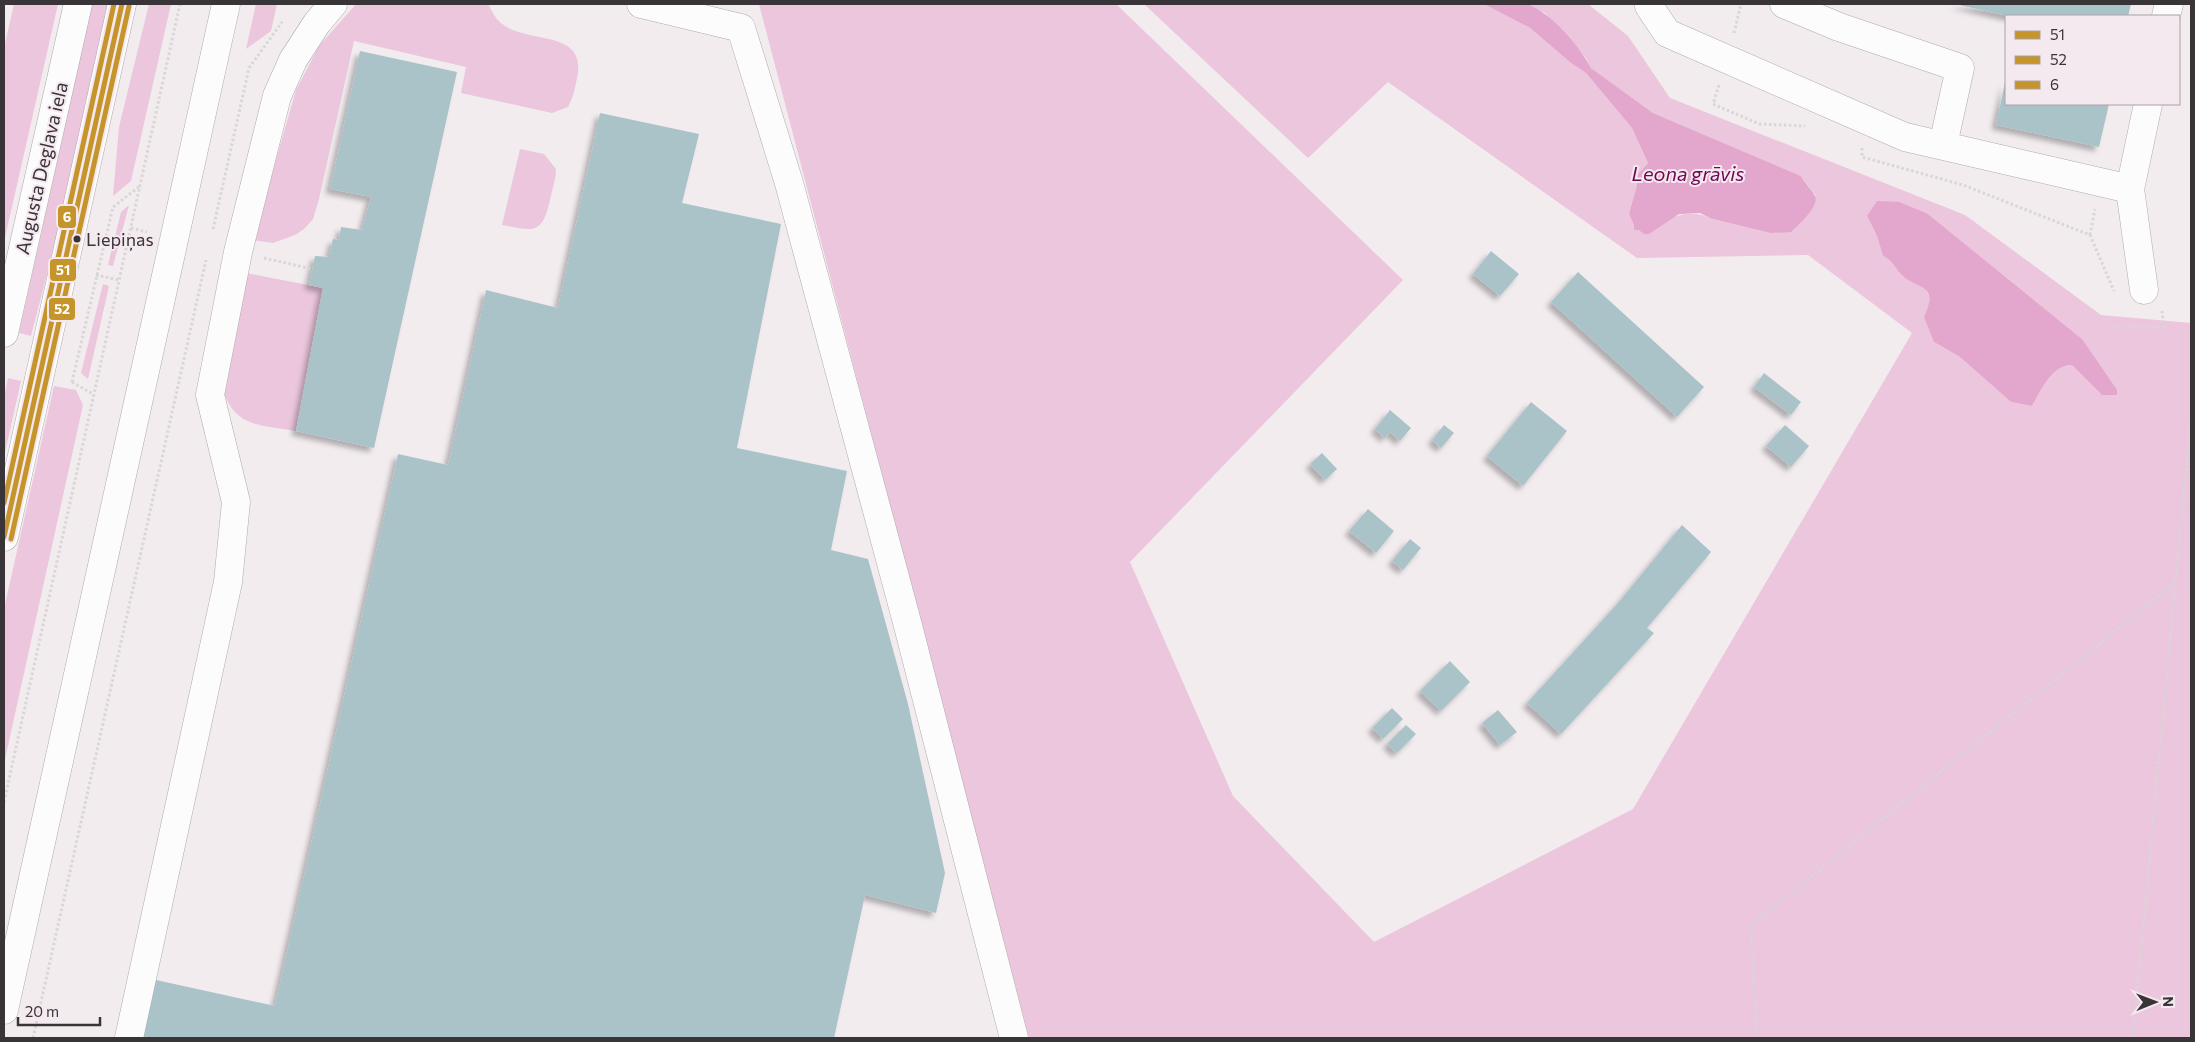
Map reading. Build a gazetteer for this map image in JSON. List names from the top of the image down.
{
  "streets": {
    "main road": ["Augusta Deglava iela"]
  },
  "water": ["Leona grāvis"],
  "places": ["Liepiņas"],
  "lines": ["transit line 51", "transit line 6", "transit line 52"],
  "legend": ["51", "52", "6"],
  "scale_bar": "20 m",
  "north": "right"
}
